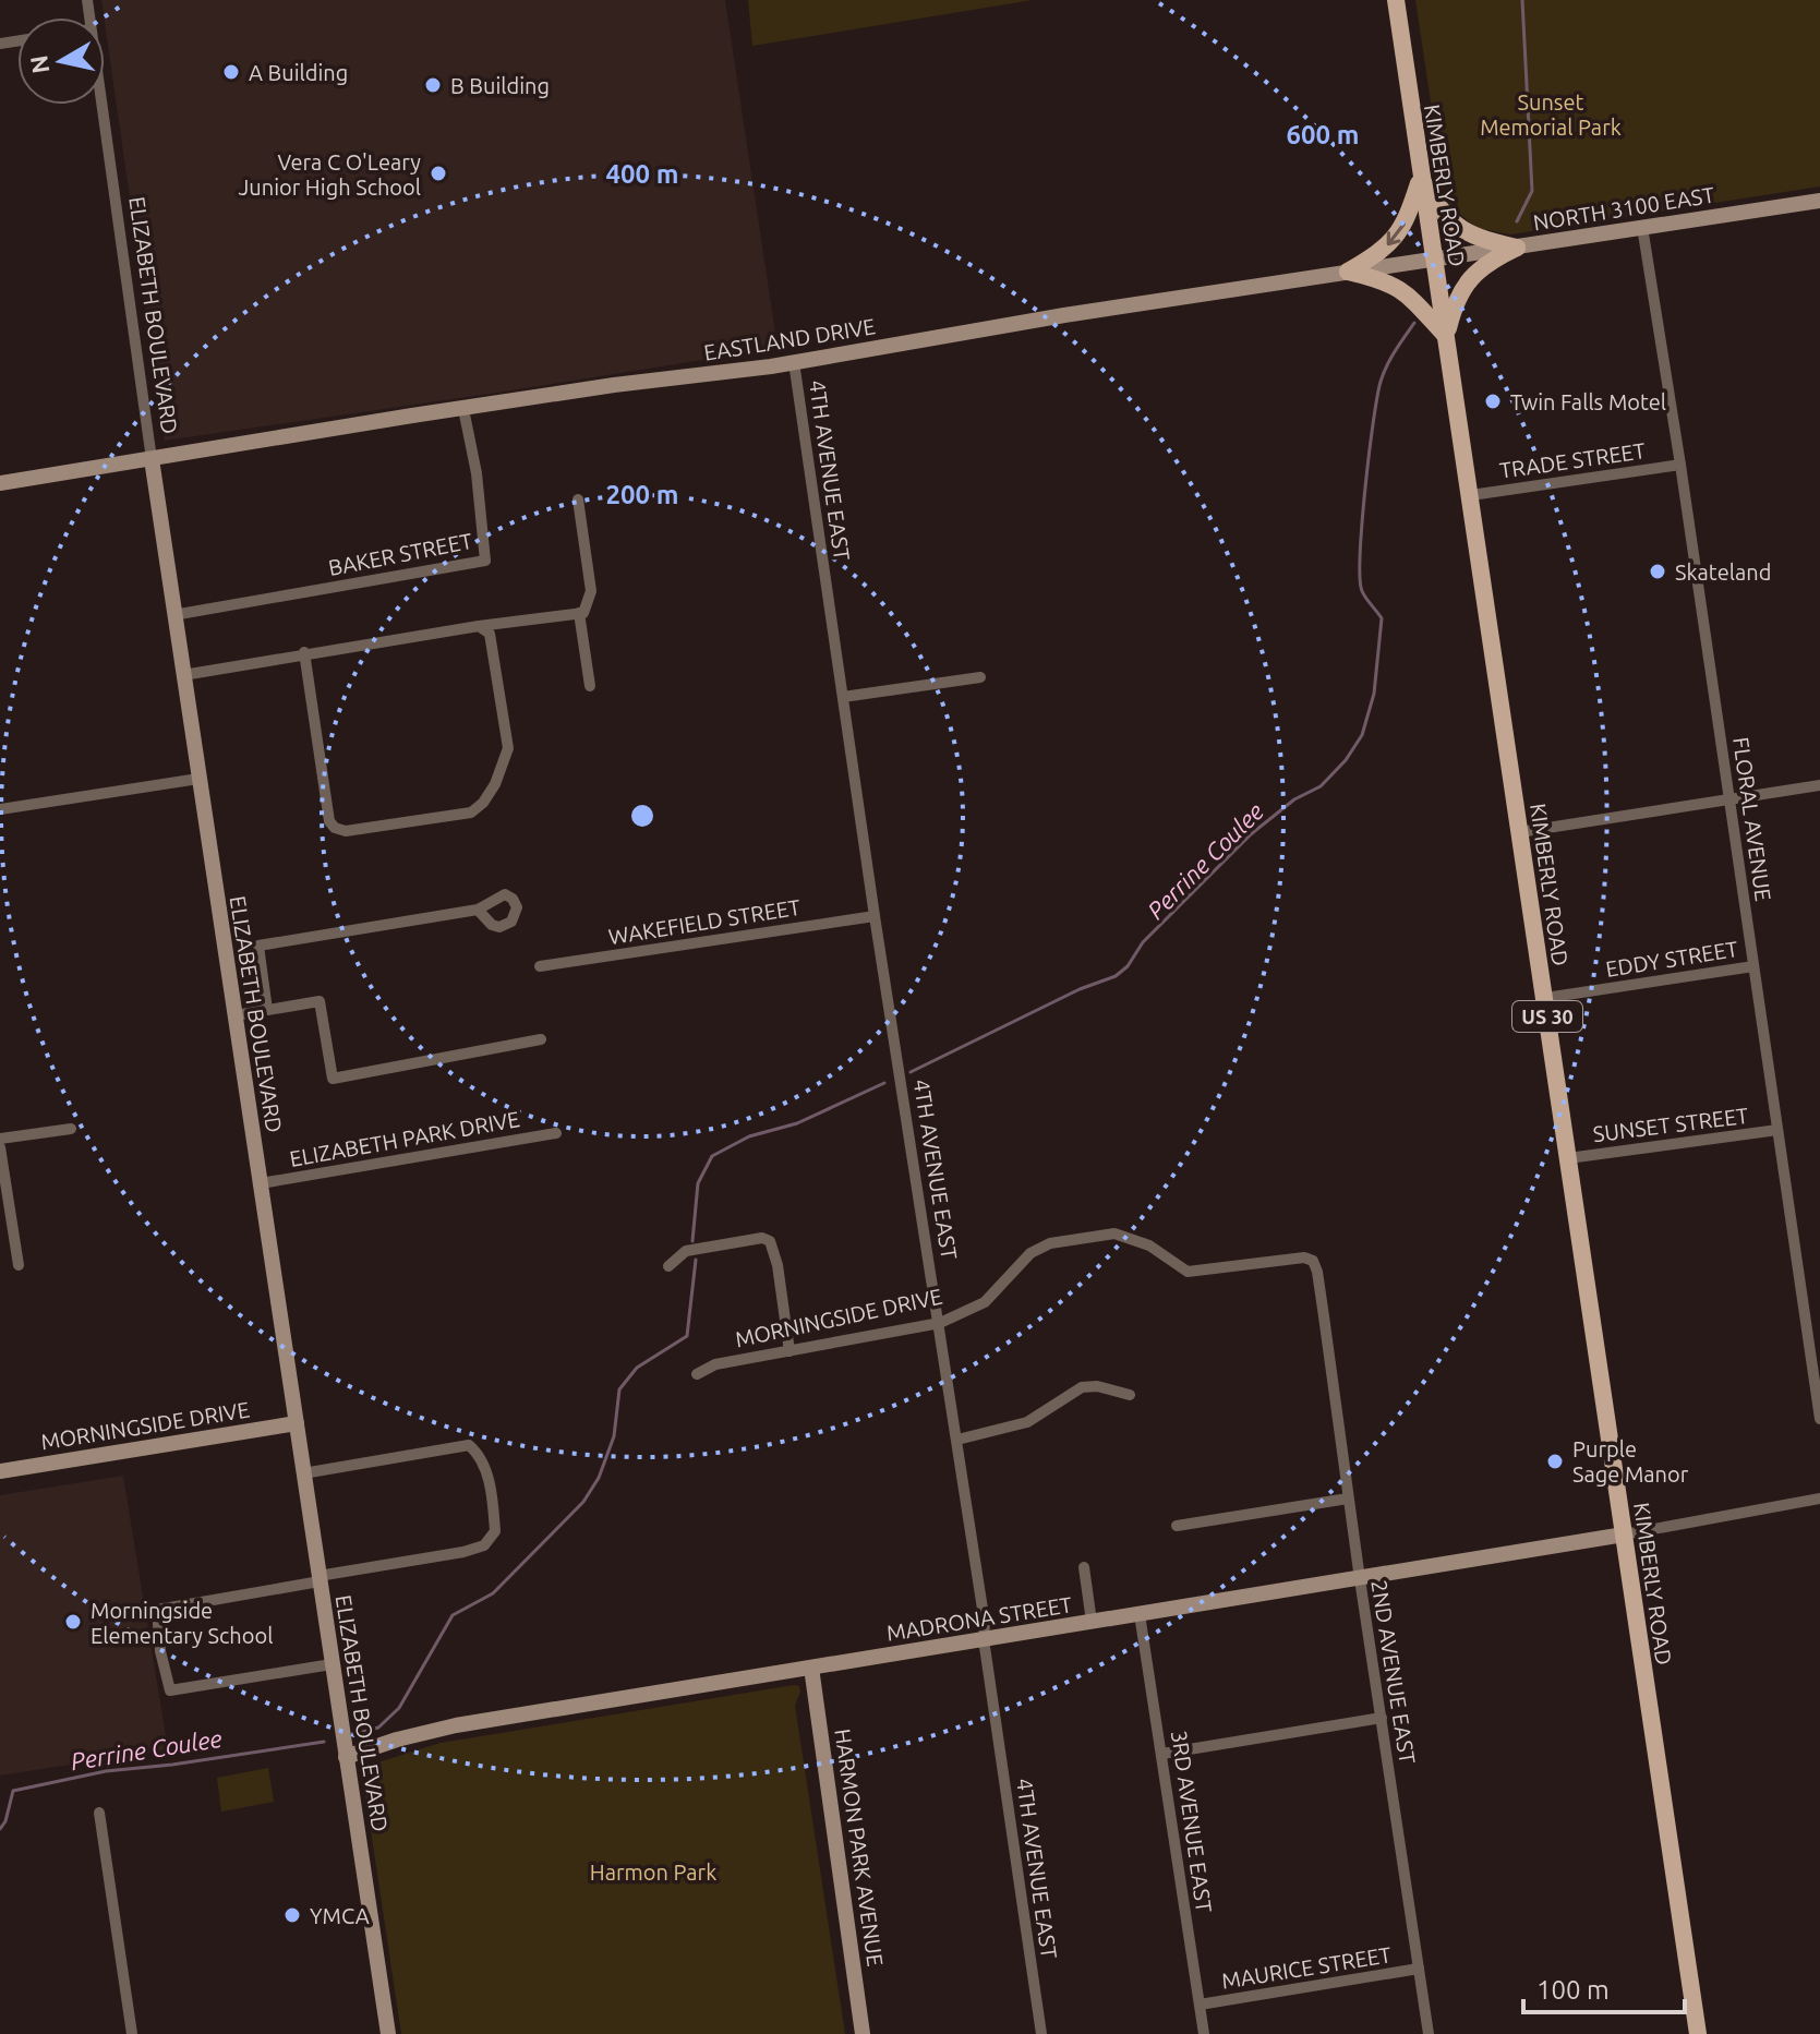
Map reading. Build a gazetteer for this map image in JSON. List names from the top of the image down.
{
  "streets": {
    "main road": ["KIMBERLY ROAD", "US 30"],
    "street": [
      "NORTH 3100 EAST",
      "ELIZABETH BOULEVARD",
      "EASTLAND DRIVE",
      "TRADE STREET",
      "4TH AVENUE EAST",
      "BAKER STREET",
      "FLORAL AVENUE",
      "WAKEFIELD STREET",
      "EDDY STREET",
      "SUNSET STREET",
      "ELIZABETH PARK DRIVE",
      "MORNINGSIDE DRIVE",
      "MADRONA STREET",
      "2ND AVENUE EAST",
      "3RD AVENUE EAST",
      "HARMON PARK AVENUE",
      "MAURICE STREET"
    ]
  },
  "crossings": [
    ["KIMBERLY ROAD", "NORTH 3100 EAST"],
    ["KIMBERLY ROAD", "EASTLAND DRIVE"],
    ["KIMBERLY ROAD", "TRADE STREET"],
    ["KIMBERLY ROAD", "EDDY STREET"],
    ["KIMBERLY ROAD", "SUNSET STREET"],
    ["KIMBERLY ROAD", "MADRONA STREET"],
    ["NORTH 3100 EAST", "EASTLAND DRIVE"],
    ["NORTH 3100 EAST", "FLORAL AVENUE"],
    ["ELIZABETH BOULEVARD", "EASTLAND DRIVE"],
    ["ELIZABETH BOULEVARD", "BAKER STREET"],
    ["ELIZABETH BOULEVARD", "ELIZABETH PARK DRIVE"],
    ["ELIZABETH BOULEVARD", "MORNINGSIDE DRIVE"],
    ["ELIZABETH BOULEVARD", "MADRONA STREET"],
    ["EASTLAND DRIVE", "4TH AVENUE EAST"],
    ["EASTLAND DRIVE", "BAKER STREET"],
    ["TRADE STREET", "FLORAL AVENUE"],
    ["4TH AVENUE EAST", "WAKEFIELD STREET"],
    ["4TH AVENUE EAST", "MORNINGSIDE DRIVE"],
    ["4TH AVENUE EAST", "MADRONA STREET"],
    ["FLORAL AVENUE", "EDDY STREET"],
    ["FLORAL AVENUE", "SUNSET STREET"],
    ["MORNINGSIDE DRIVE", "2ND AVENUE EAST"],
    ["MADRONA STREET", "2ND AVENUE EAST"],
    ["MADRONA STREET", "3RD AVENUE EAST"],
    ["MADRONA STREET", "HARMON PARK AVENUE"],
    ["2ND AVENUE EAST", "MAURICE STREET"],
    ["3RD AVENUE EAST", "MAURICE STREET"]
  ],
  "water": ["Perrine Coulee"],
  "parks": ["Sunset Memorial Park", "Harmon Park"],
  "places": [
    "A Building",
    "B Building",
    "Vera C O'Leary Junior High School",
    "Twin Falls Motel",
    "Skateland",
    "Purple Sage Manor",
    "Morningside Elementary School",
    "YMCA"
  ],
  "scale_bar": "100 m",
  "north": "left",
  "rings": ["600 m", "400 m", "200 m"]
}
